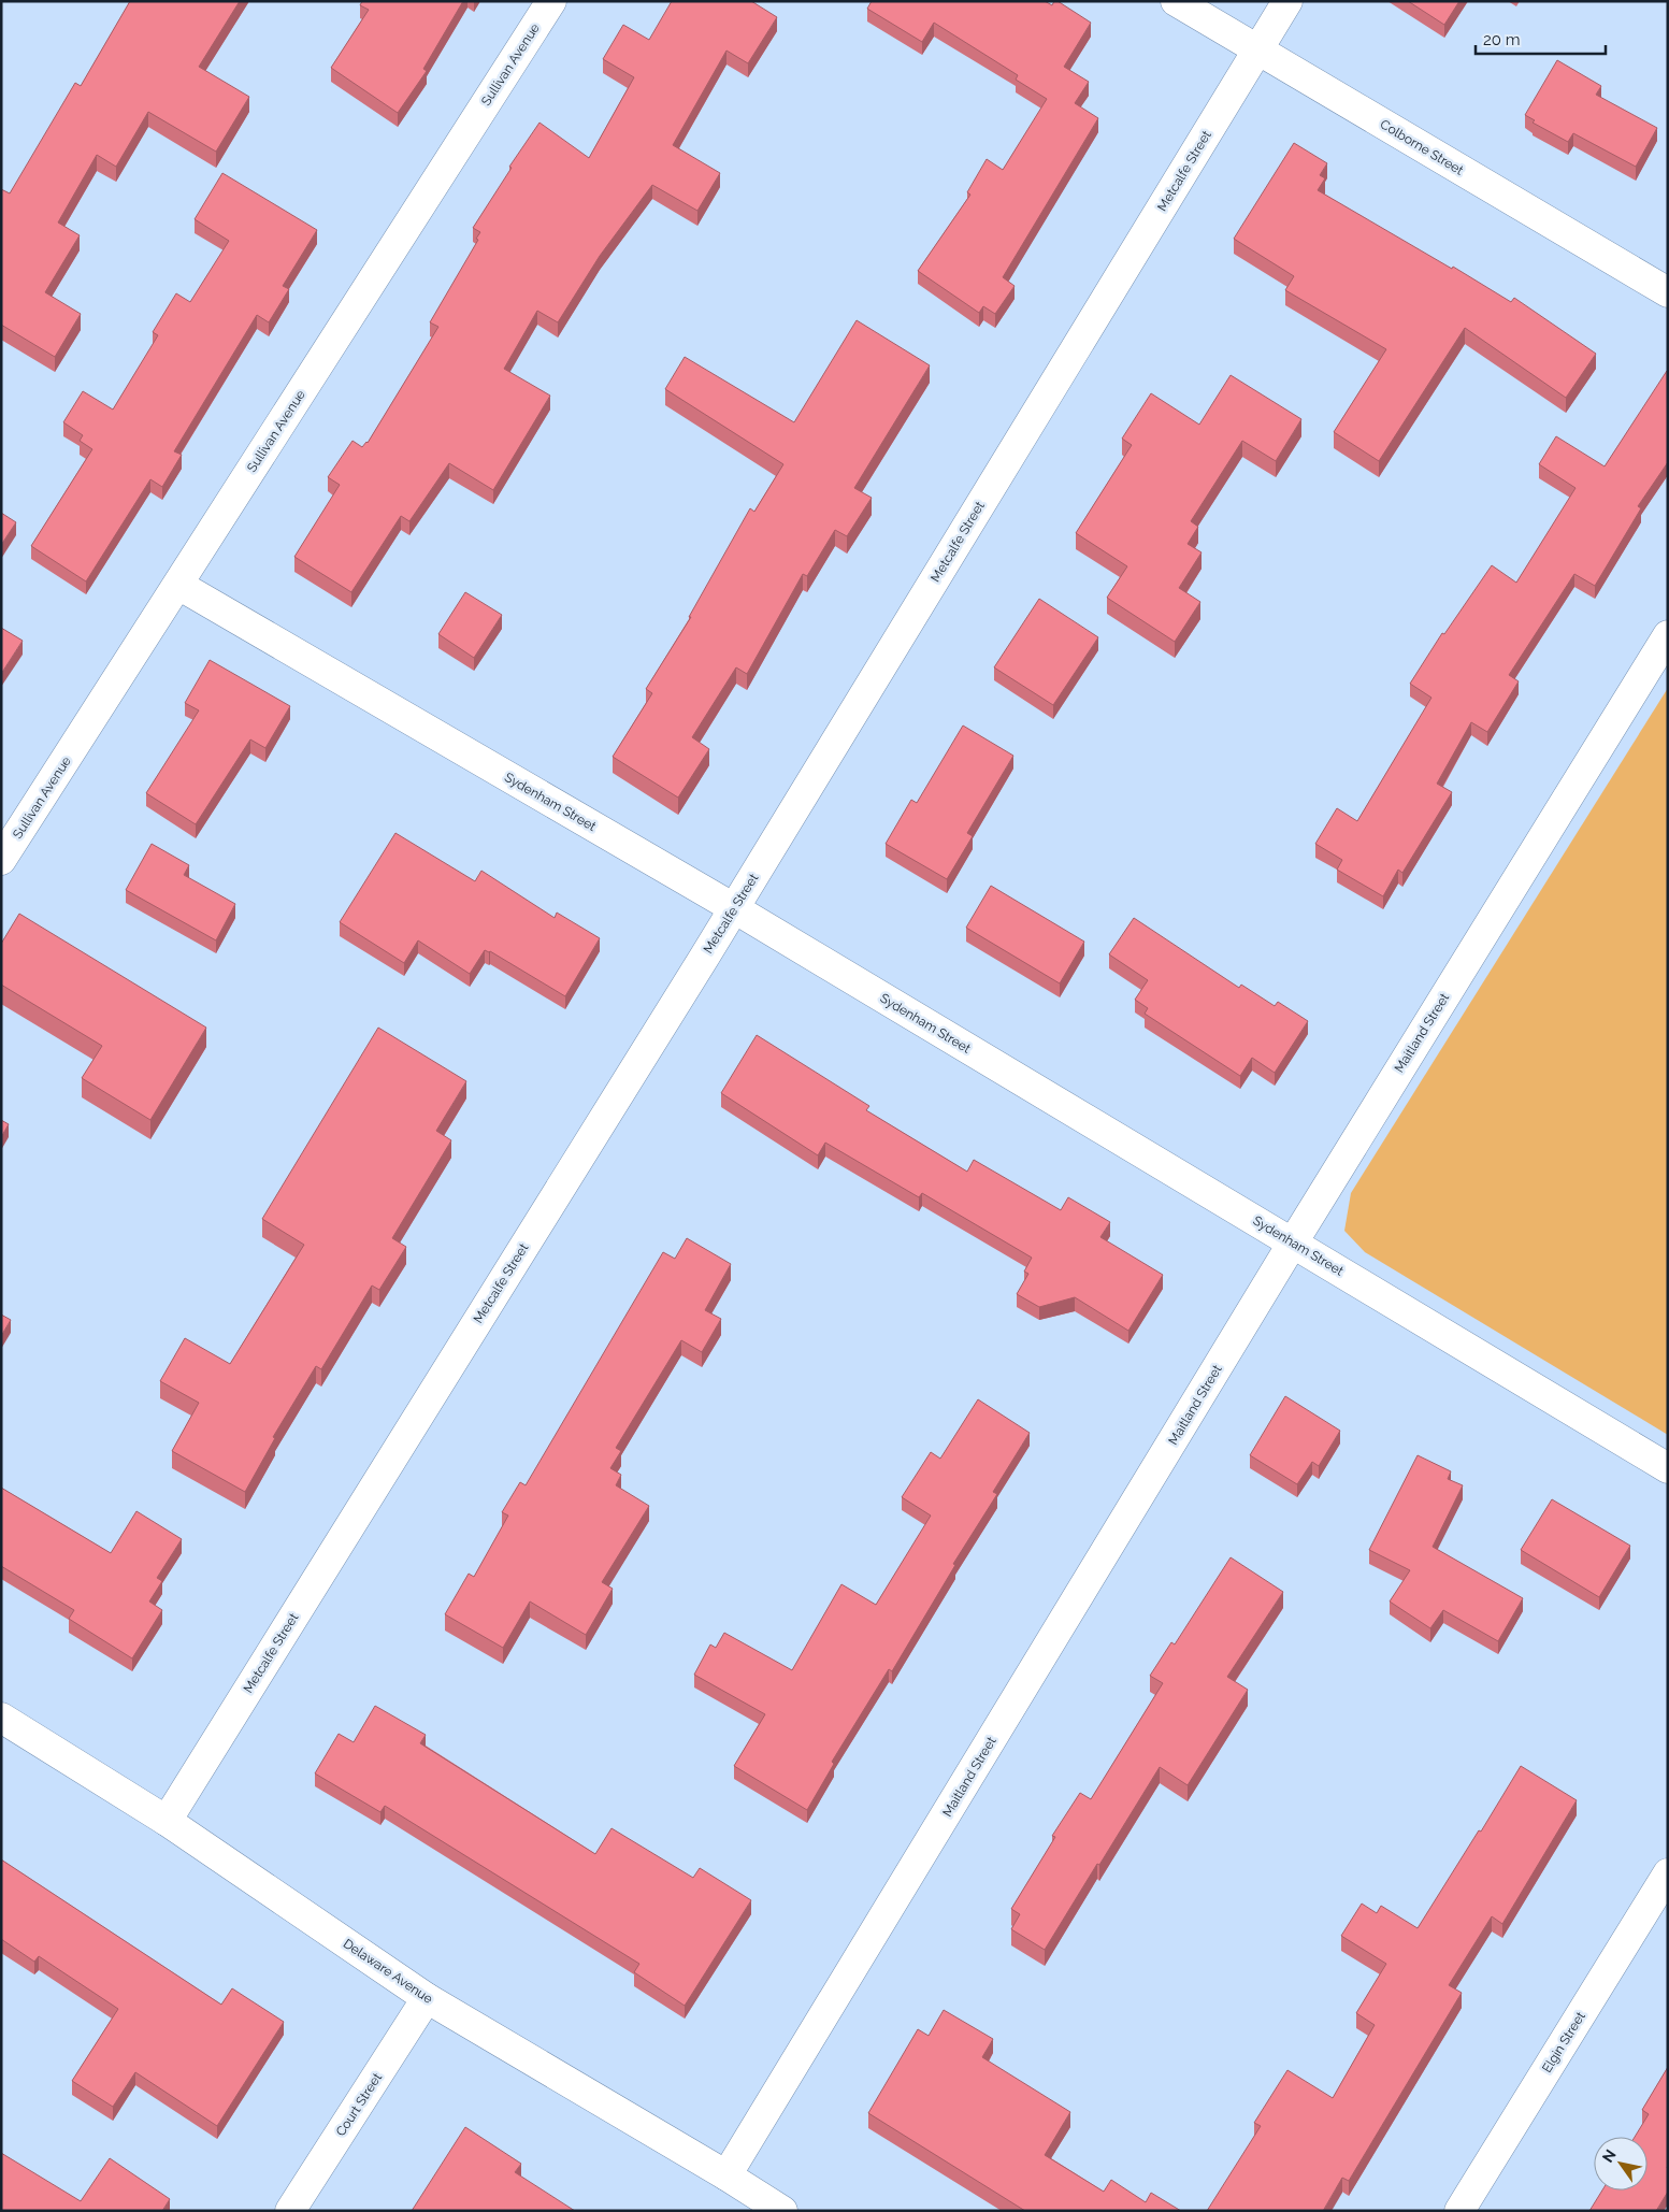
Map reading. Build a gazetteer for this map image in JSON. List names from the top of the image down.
{
  "streets": {
    "street": [
      "Sullivan Avenue",
      "Colborne Street",
      "Metcalfe Street",
      "Sydenham Street",
      "Maitland Street",
      "Delaware Avenue",
      "Elgin Street",
      "Court Street"
    ]
  },
  "crossings": [
    ["Sullivan Avenue", "Sydenham Street"],
    ["Colborne Street", "Metcalfe Street"],
    ["Metcalfe Street", "Sydenham Street"],
    ["Metcalfe Street", "Delaware Avenue"],
    ["Sydenham Street", "Maitland Street"],
    ["Maitland Street", "Delaware Avenue"],
    ["Delaware Avenue", "Court Street"]
  ],
  "scale_bar": "20 m",
  "north": "top left"
}
